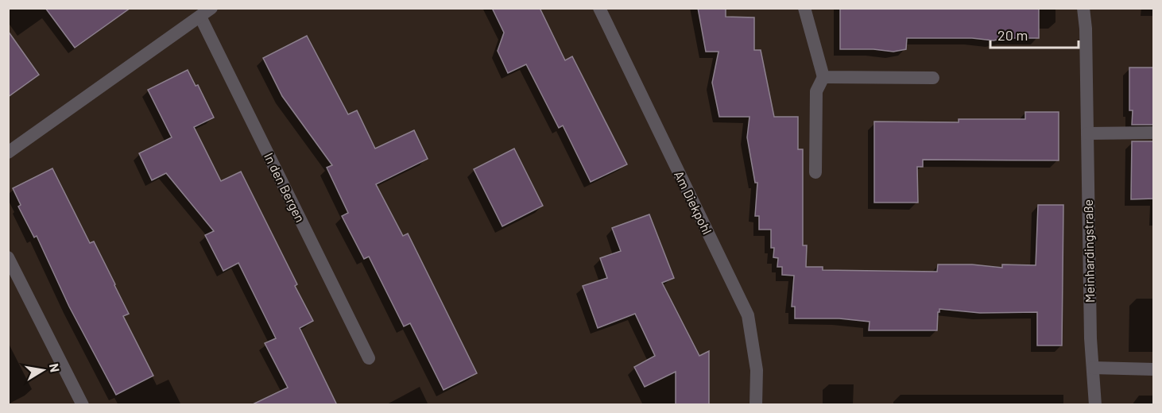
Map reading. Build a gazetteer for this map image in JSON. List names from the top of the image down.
{
  "streets": {
    "street": ["In den Bergen", "Am Diekpohl", "Meinhardingstraße"]
  },
  "scale_bar": "20 m",
  "north": "right"
}
